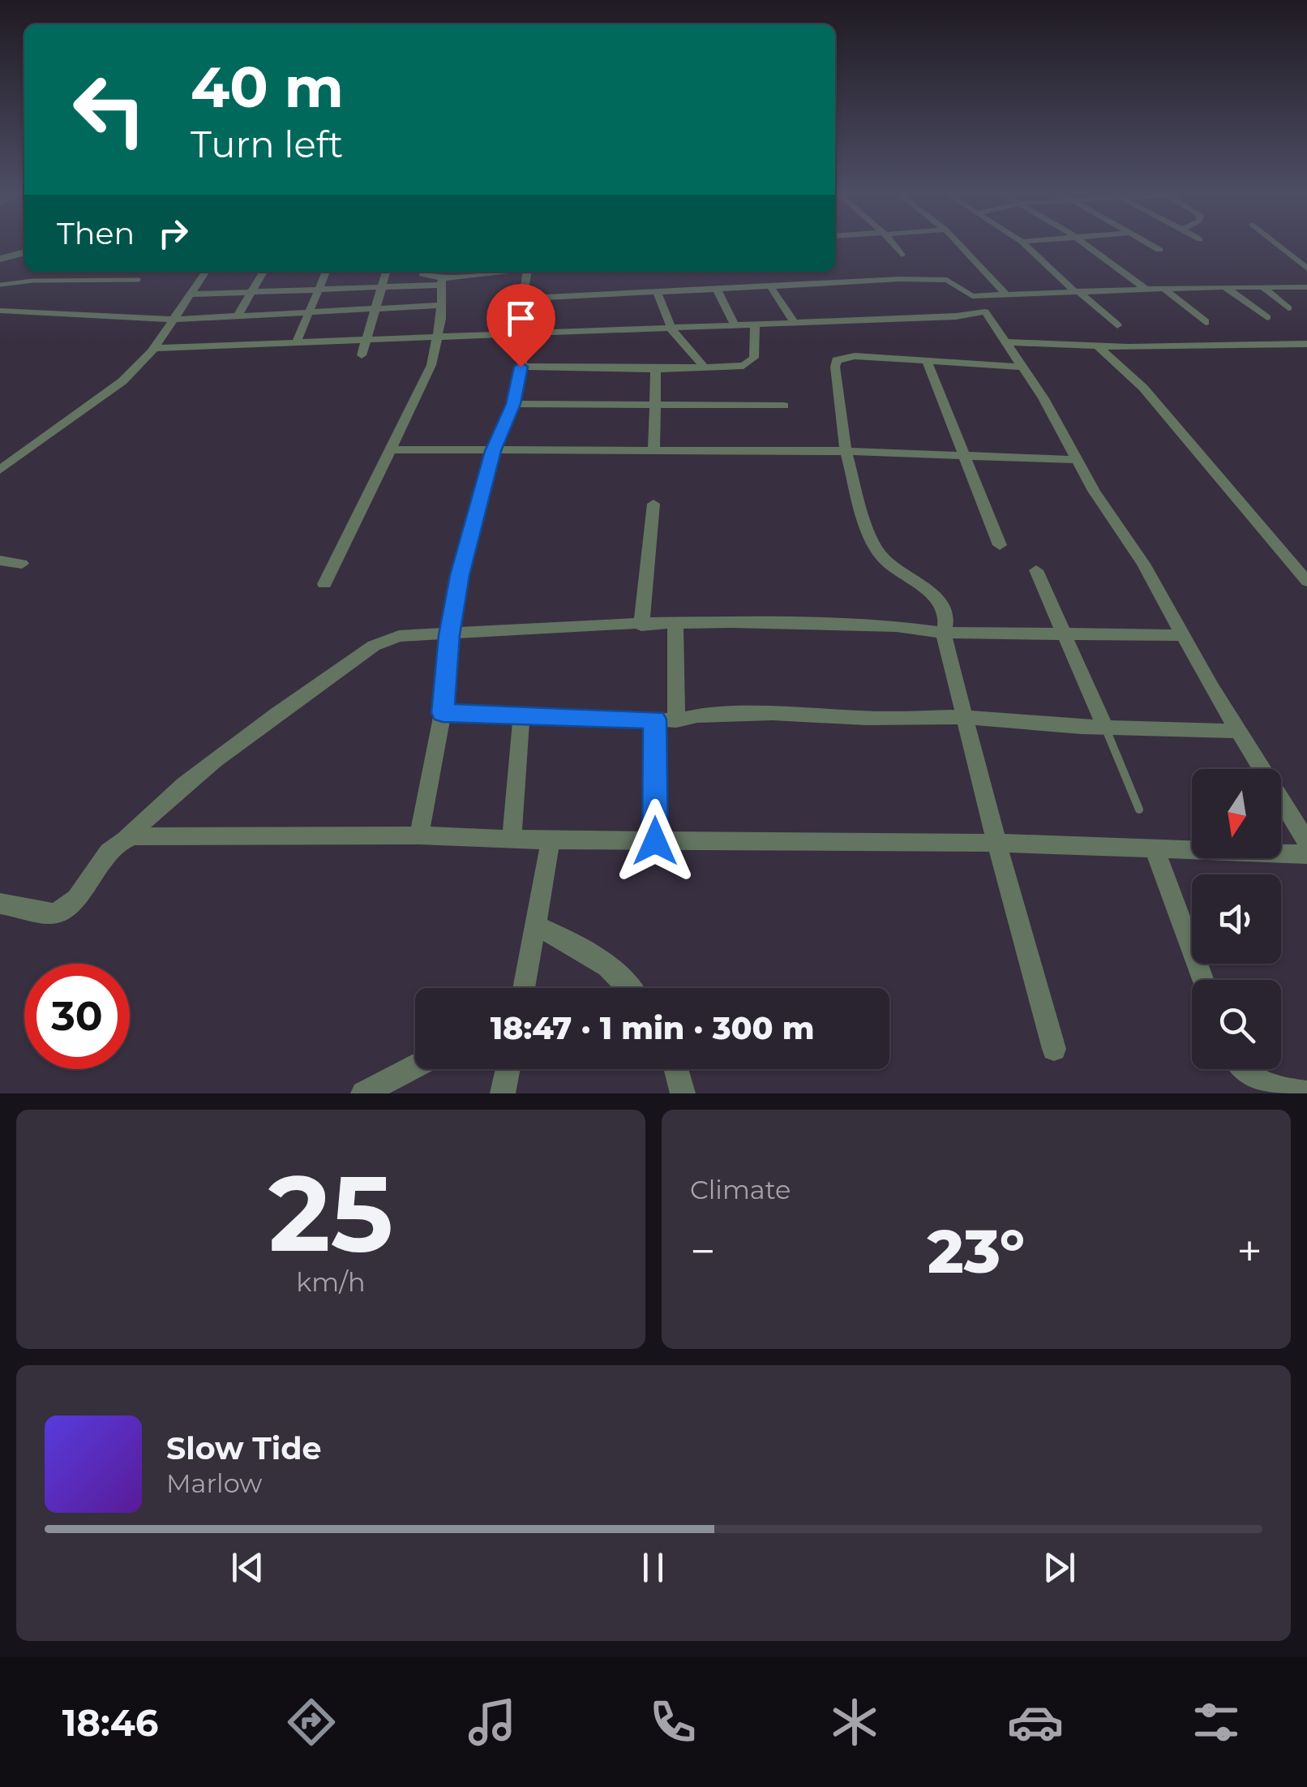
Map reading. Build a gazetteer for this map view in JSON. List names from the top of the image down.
{
  "north": "bottom",
  "page": {
    "turn": ["40 m", "Turn left"],
    "then": "Then",
    "limit": "30",
    "trip": "18:47 · 1 min · 300 m",
    "tile": [
      ["25", "km/h"],
      "Climate"
    ],
    "heat": ["−", "23°", "+"],
    "song": ["Slow Tide", "Marlow"],
    "tabs": "18:46"
  }
}
